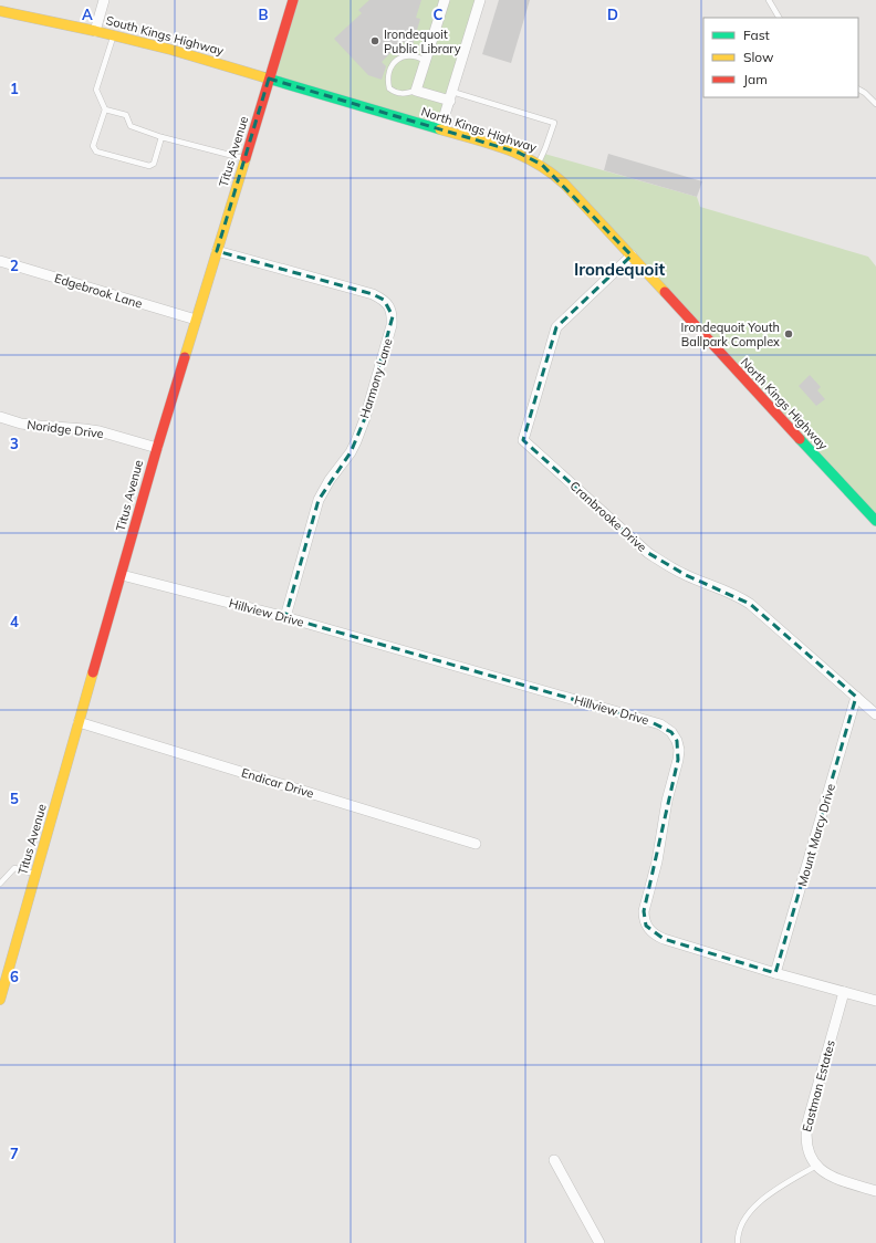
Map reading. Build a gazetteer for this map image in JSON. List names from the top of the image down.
{
  "streets": {
    "main road": ["South Kings Highway", "North Kings Highway", "Titus Avenue"],
    "street": [
      "Edgebrook Lane",
      "Harmony Lane",
      "Noridge Drive",
      "Cranbrooke Drive",
      "Hillview Drive",
      "Endicar Drive",
      "Mount Marcy Drive",
      "Eastman Estates"
    ]
  },
  "crossings": [
    ["South Kings Highway", "North Kings Highway"],
    ["South Kings Highway", "Titus Avenue"],
    ["North Kings Highway", "Titus Avenue"],
    ["North Kings Highway", "Cranbrooke Drive"],
    ["Titus Avenue", "Edgebrook Lane"],
    ["Titus Avenue", "Harmony Lane"],
    ["Titus Avenue", "Noridge Drive"],
    ["Titus Avenue", "Hillview Drive"],
    ["Titus Avenue", "Endicar Drive"],
    ["Harmony Lane", "Hillview Drive"],
    ["Cranbrooke Drive", "Mount Marcy Drive"],
    ["Hillview Drive", "Mount Marcy Drive"],
    ["Hillview Drive", "Eastman Estates"]
  ],
  "districts": ["Irondequoit"],
  "places": ["Irondequoit Public Library", "Irondequoit Youth Ballpark Complex"],
  "legend": ["Fast", "Slow", "Jam"],
  "grid": {
    "columns": [
      "A",
      "B",
      "C",
      "D"
    ],
    "rows": [
      "1",
      "2",
      "3",
      "4",
      "5",
      "6",
      "7"
    ]
  }
}
